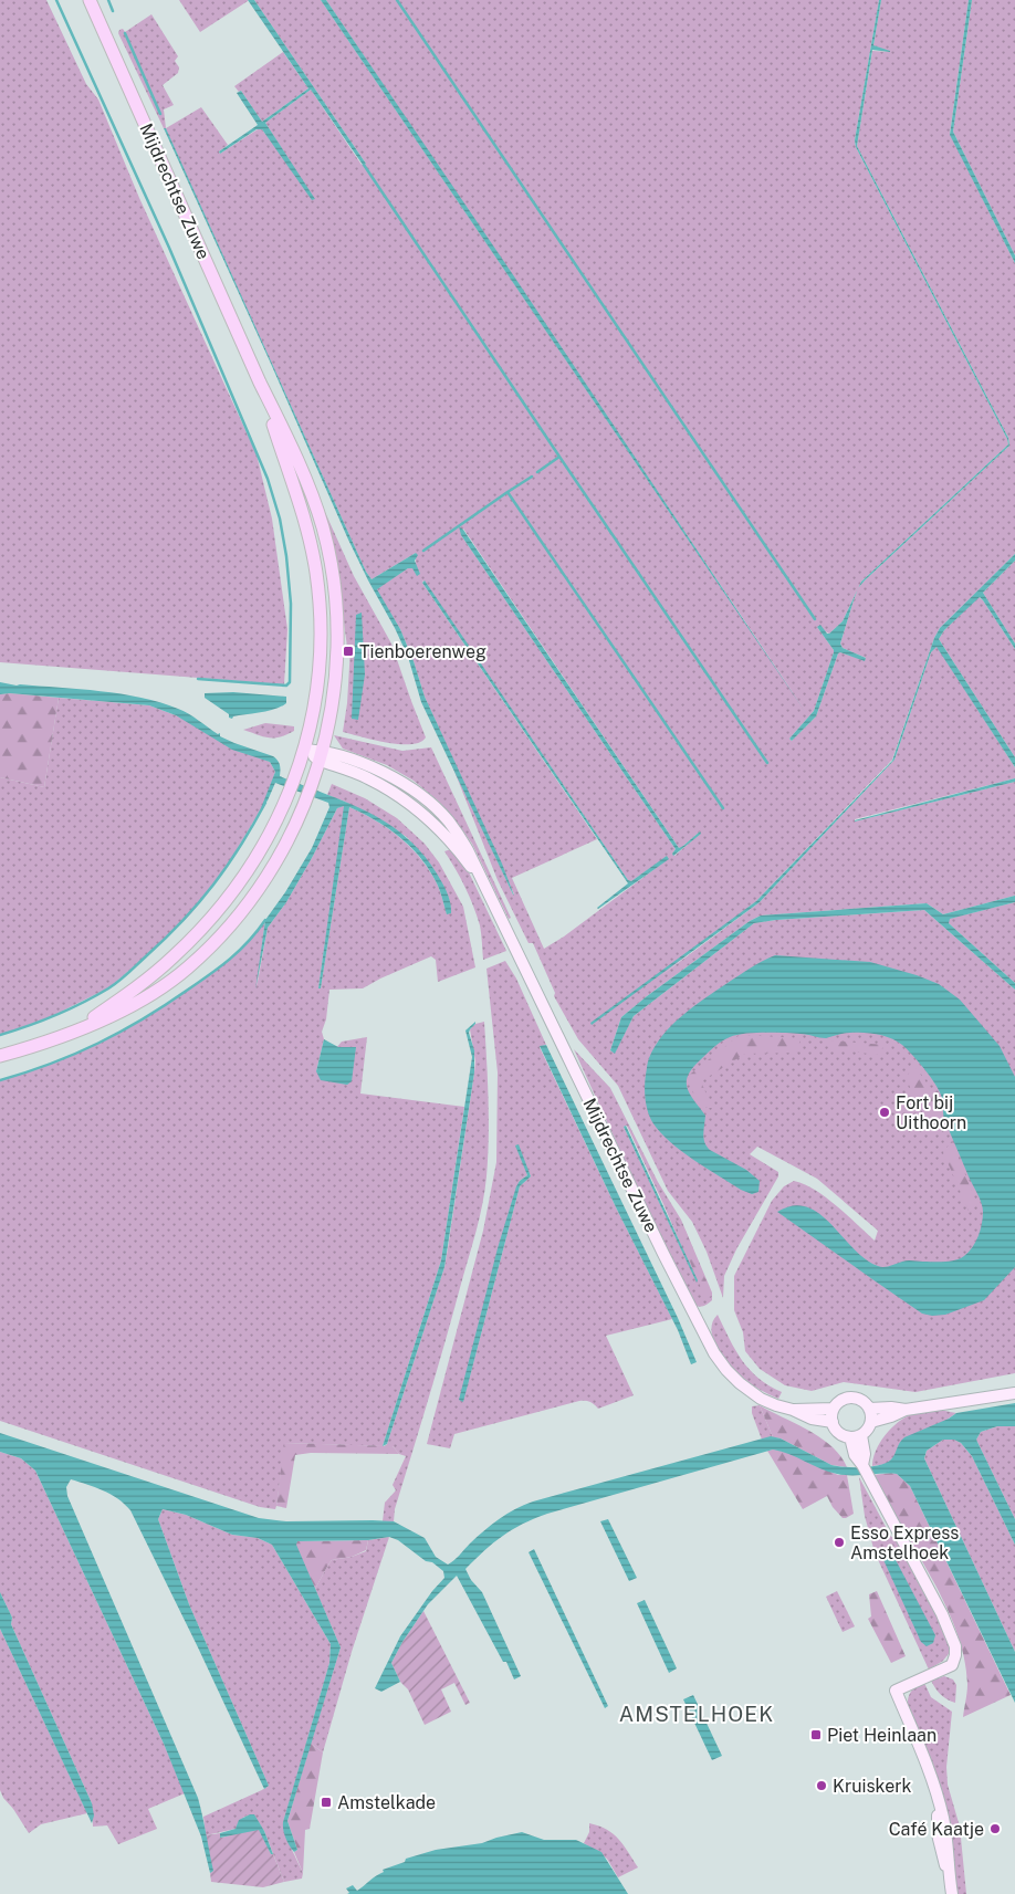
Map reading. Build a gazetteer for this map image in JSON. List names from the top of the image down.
{
  "streets": {
    "main road": ["Mijdrechtse Zuwe"]
  },
  "districts": ["AMSTELHOEK"],
  "places": {
    "transit": ["Tienboerenweg", "Piet Heinlaan", "Amstelkade"],
    "other": [
      "Fort bij Uithoorn",
      "Esso Express Amstelhoek",
      "Kruiskerk",
      "Café Kaatje"
    ]
  }
}
